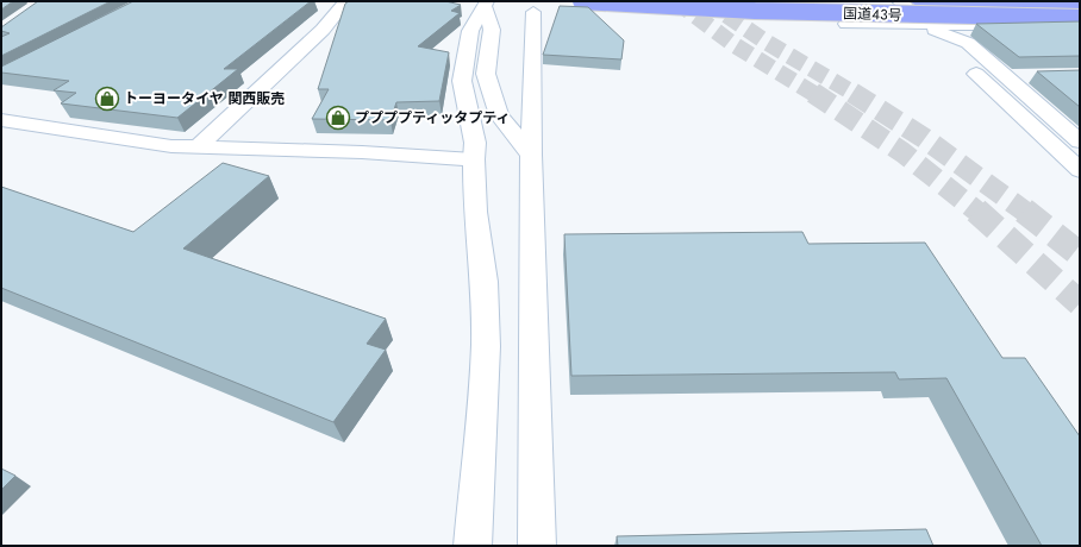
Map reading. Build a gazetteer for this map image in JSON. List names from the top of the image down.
{
  "streets": {
    "highway": ["国道43号"]
  },
  "places": {
    "shop": ["トーヨータイヤ 関西販売", "ププププティッタプティ"]
  }
}
